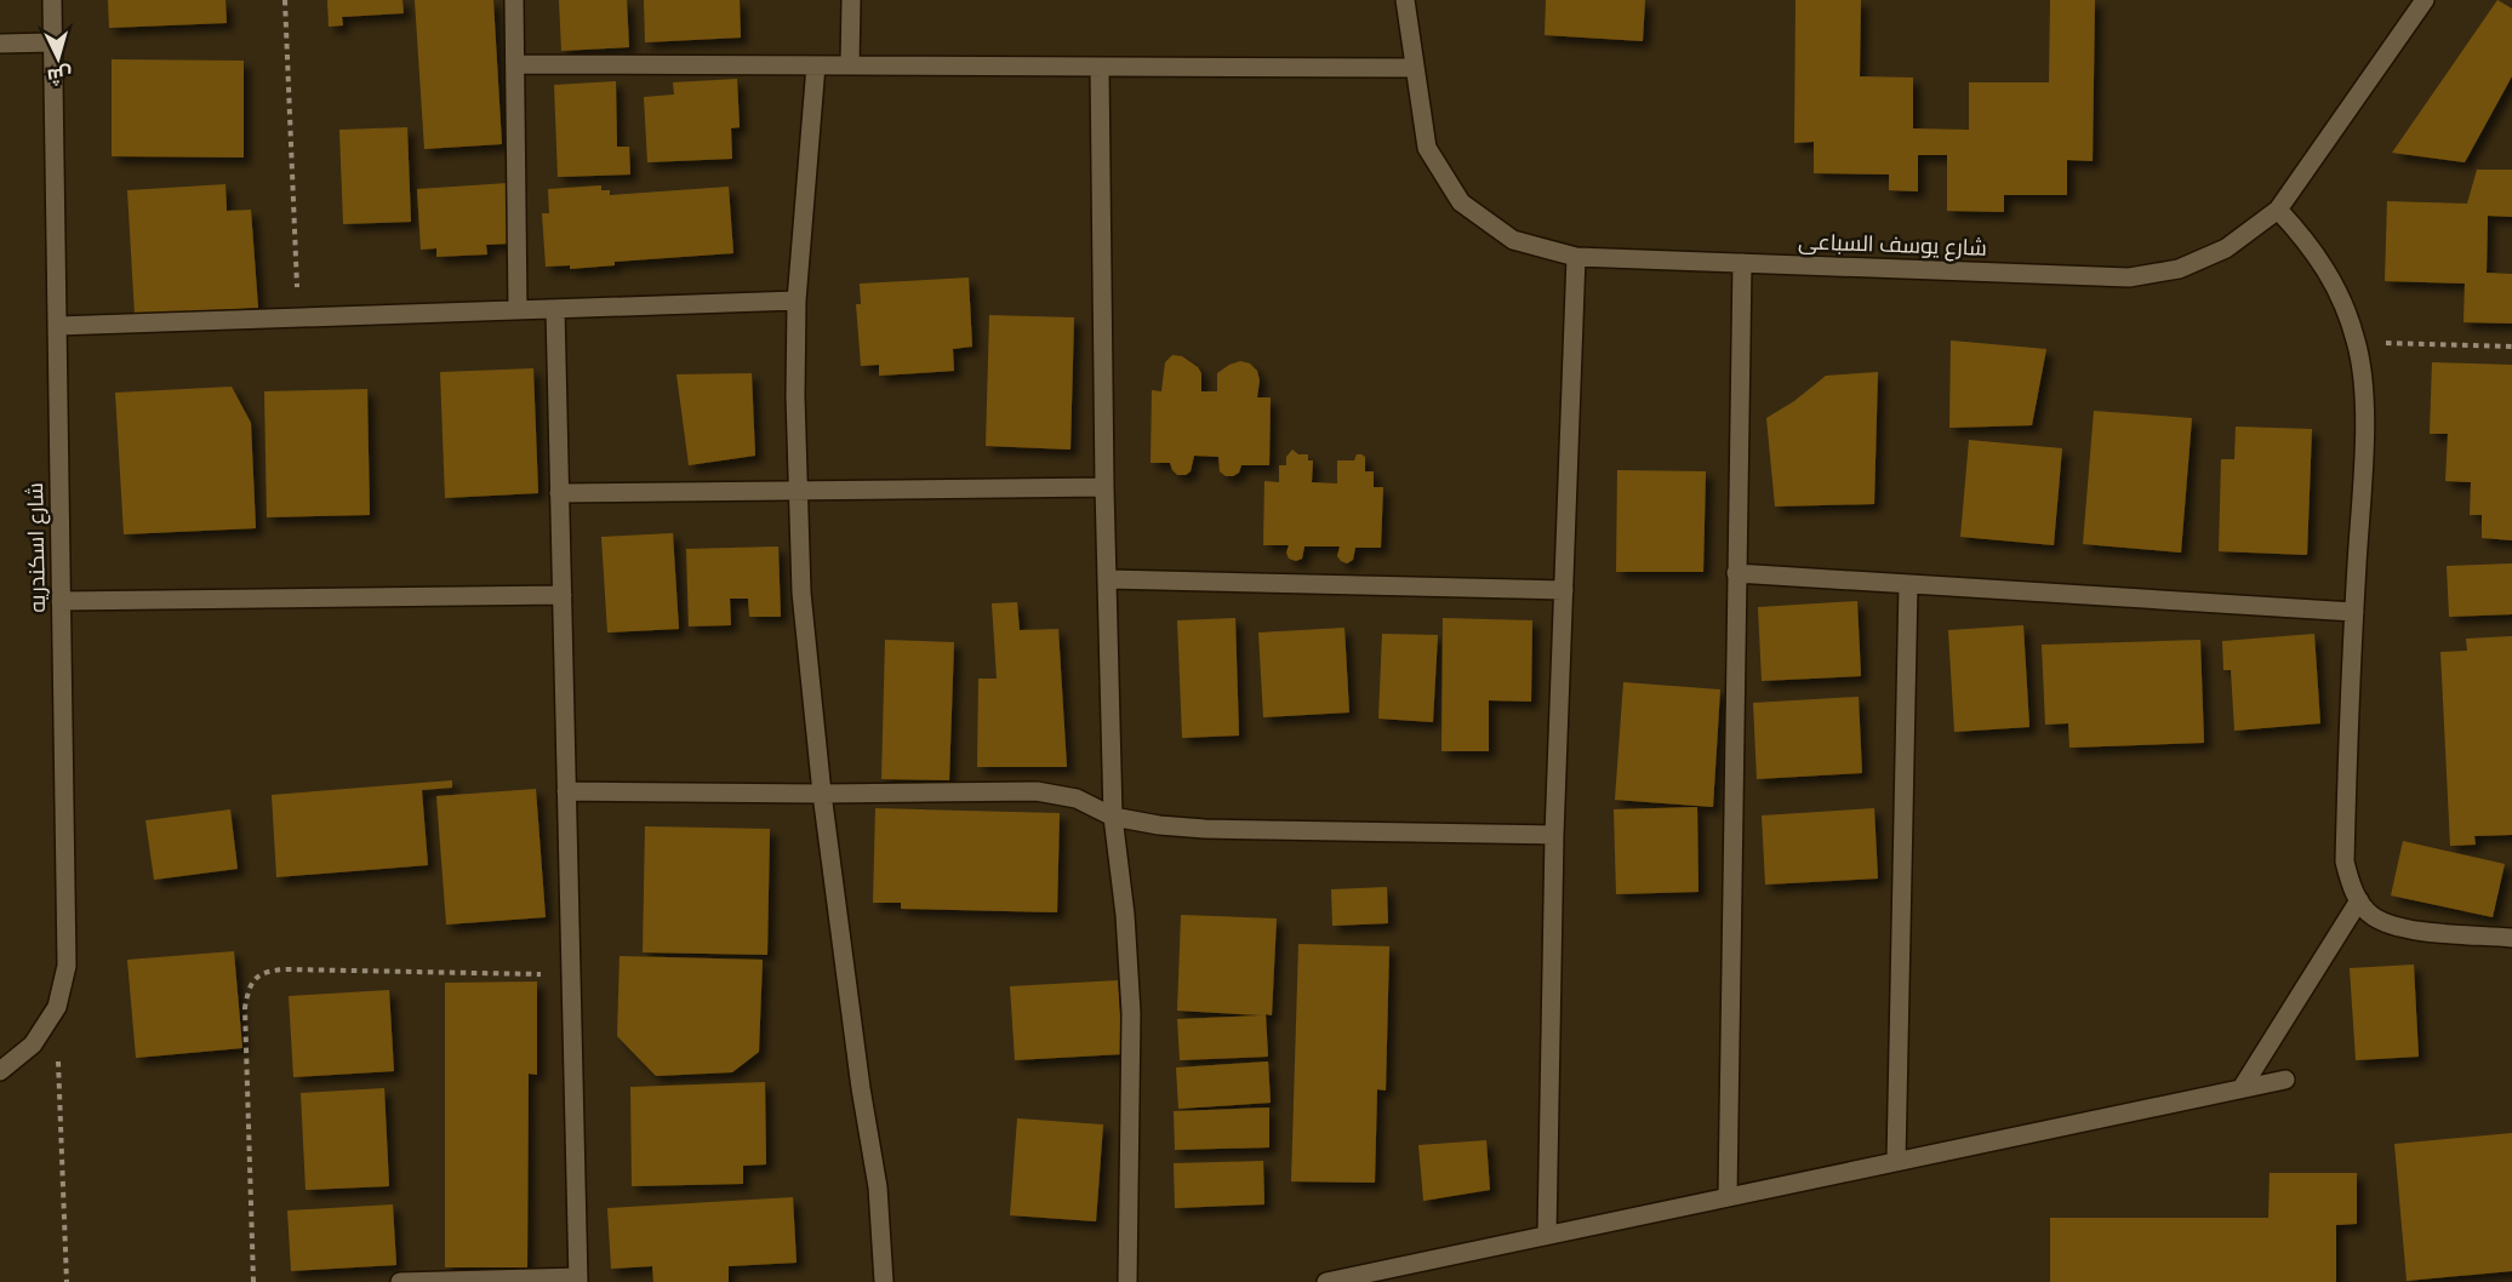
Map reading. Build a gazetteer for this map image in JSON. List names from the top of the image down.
{
  "streets": {
    "street": ["شارع يوسف السباعى", "شارع اسكندريه"]
  },
  "north": "bottom"
}
